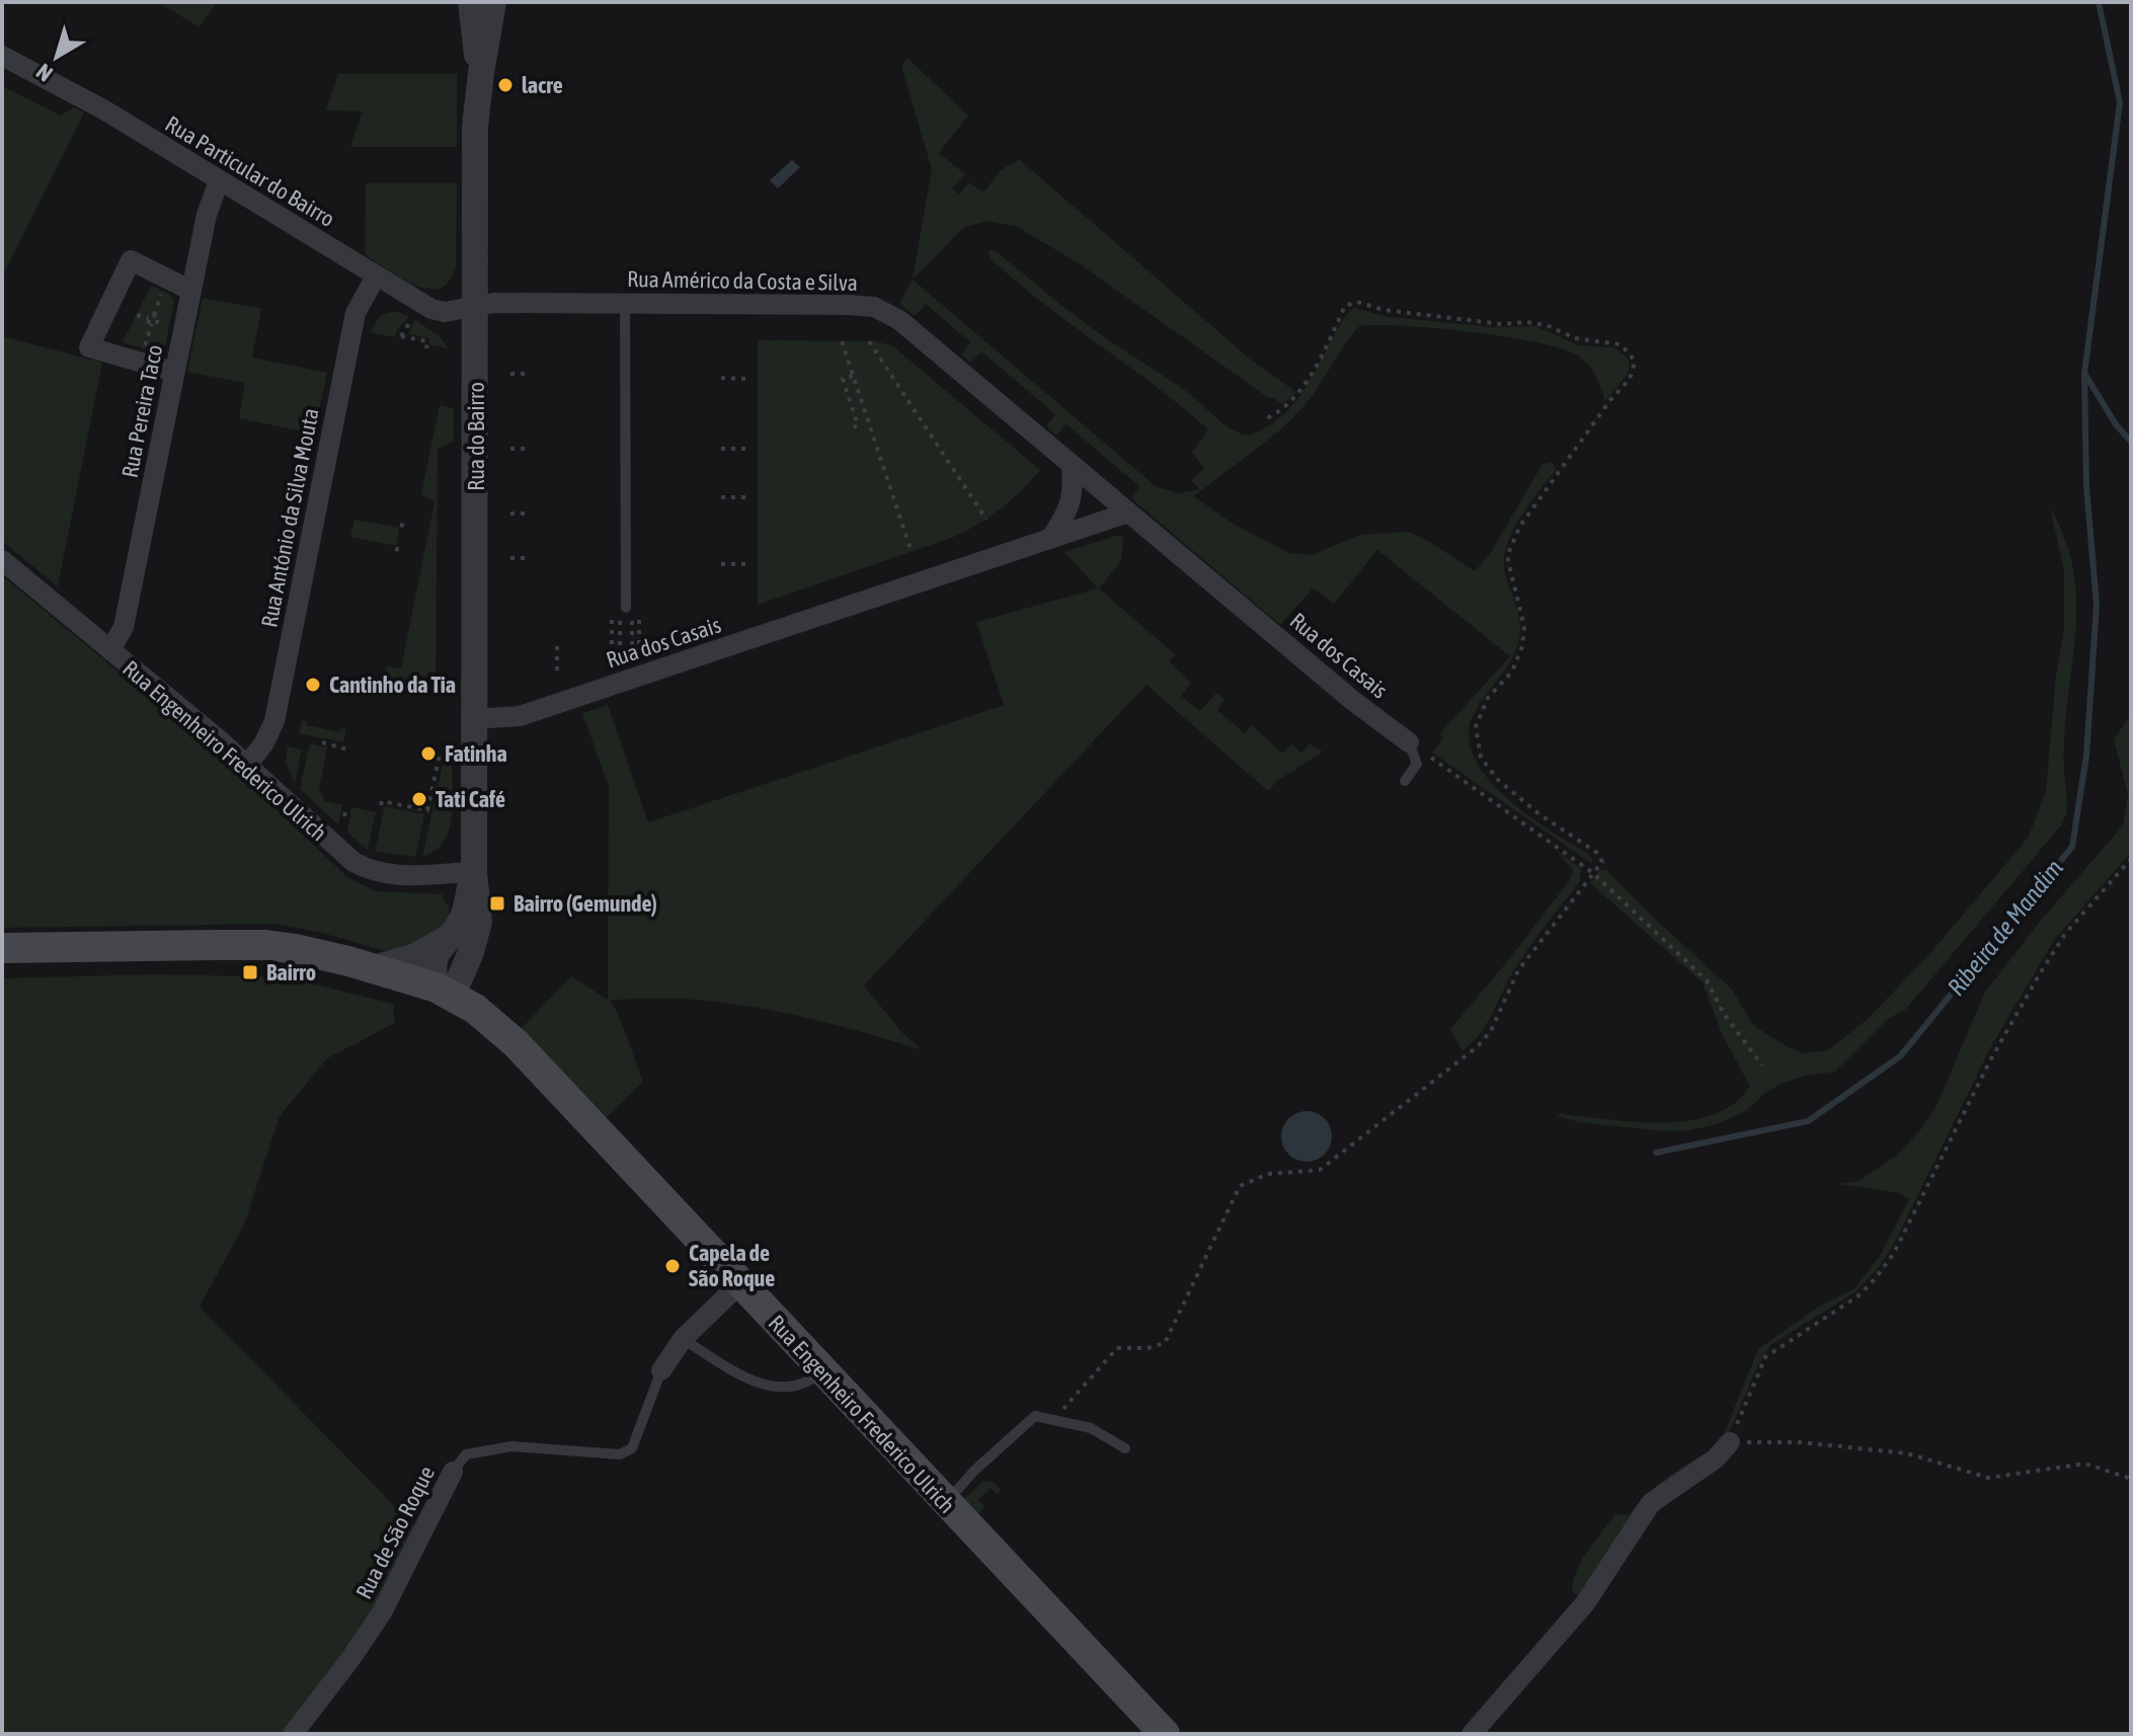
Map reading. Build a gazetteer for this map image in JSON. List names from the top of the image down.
{
  "streets": {
    "main road": ["Rua Engenheiro Frederico Ulrich"],
    "street": [
      "Rua Particular do Bairro",
      "Rua Américo da Costa e Silva",
      "Rua Pereira Taco",
      "Rua do Bairro",
      "Rua António da Silva Mouta",
      "Rua dos Casais",
      "Rua de São Roque"
    ]
  },
  "crossings": [
    ["Rua Particular do Bairro", "Rua Américo da Costa e Silva"],
    ["Rua Particular do Bairro", "Rua Pereira Taco"],
    ["Rua Particular do Bairro", "Rua do Bairro"],
    ["Rua Particular do Bairro", "Rua António da Silva Mouta"],
    ["Rua Américo da Costa e Silva", "Rua do Bairro"],
    ["Rua Américo da Costa e Silva", "Rua dos Casais"],
    ["Rua Pereira Taco", "Rua Engenheiro Frederico Ulrich"],
    ["Rua do Bairro", "Rua dos Casais"],
    ["Rua do Bairro", "Rua Engenheiro Frederico Ulrich"],
    ["Rua António da Silva Mouta", "Rua Engenheiro Frederico Ulrich"],
    ["Rua Engenheiro Frederico Ulrich", "Rua de São Roque"]
  ],
  "water": ["Ribeira de Mandim"],
  "places": {
    "other": [
      "lacre",
      "Cantinho da Tia",
      "Fatinha",
      "Tati Café",
      "Capela de São Roque"
    ],
    "transit": ["Bairro (Gemunde)", "Bairro"]
  },
  "north": "bottom left"
}
